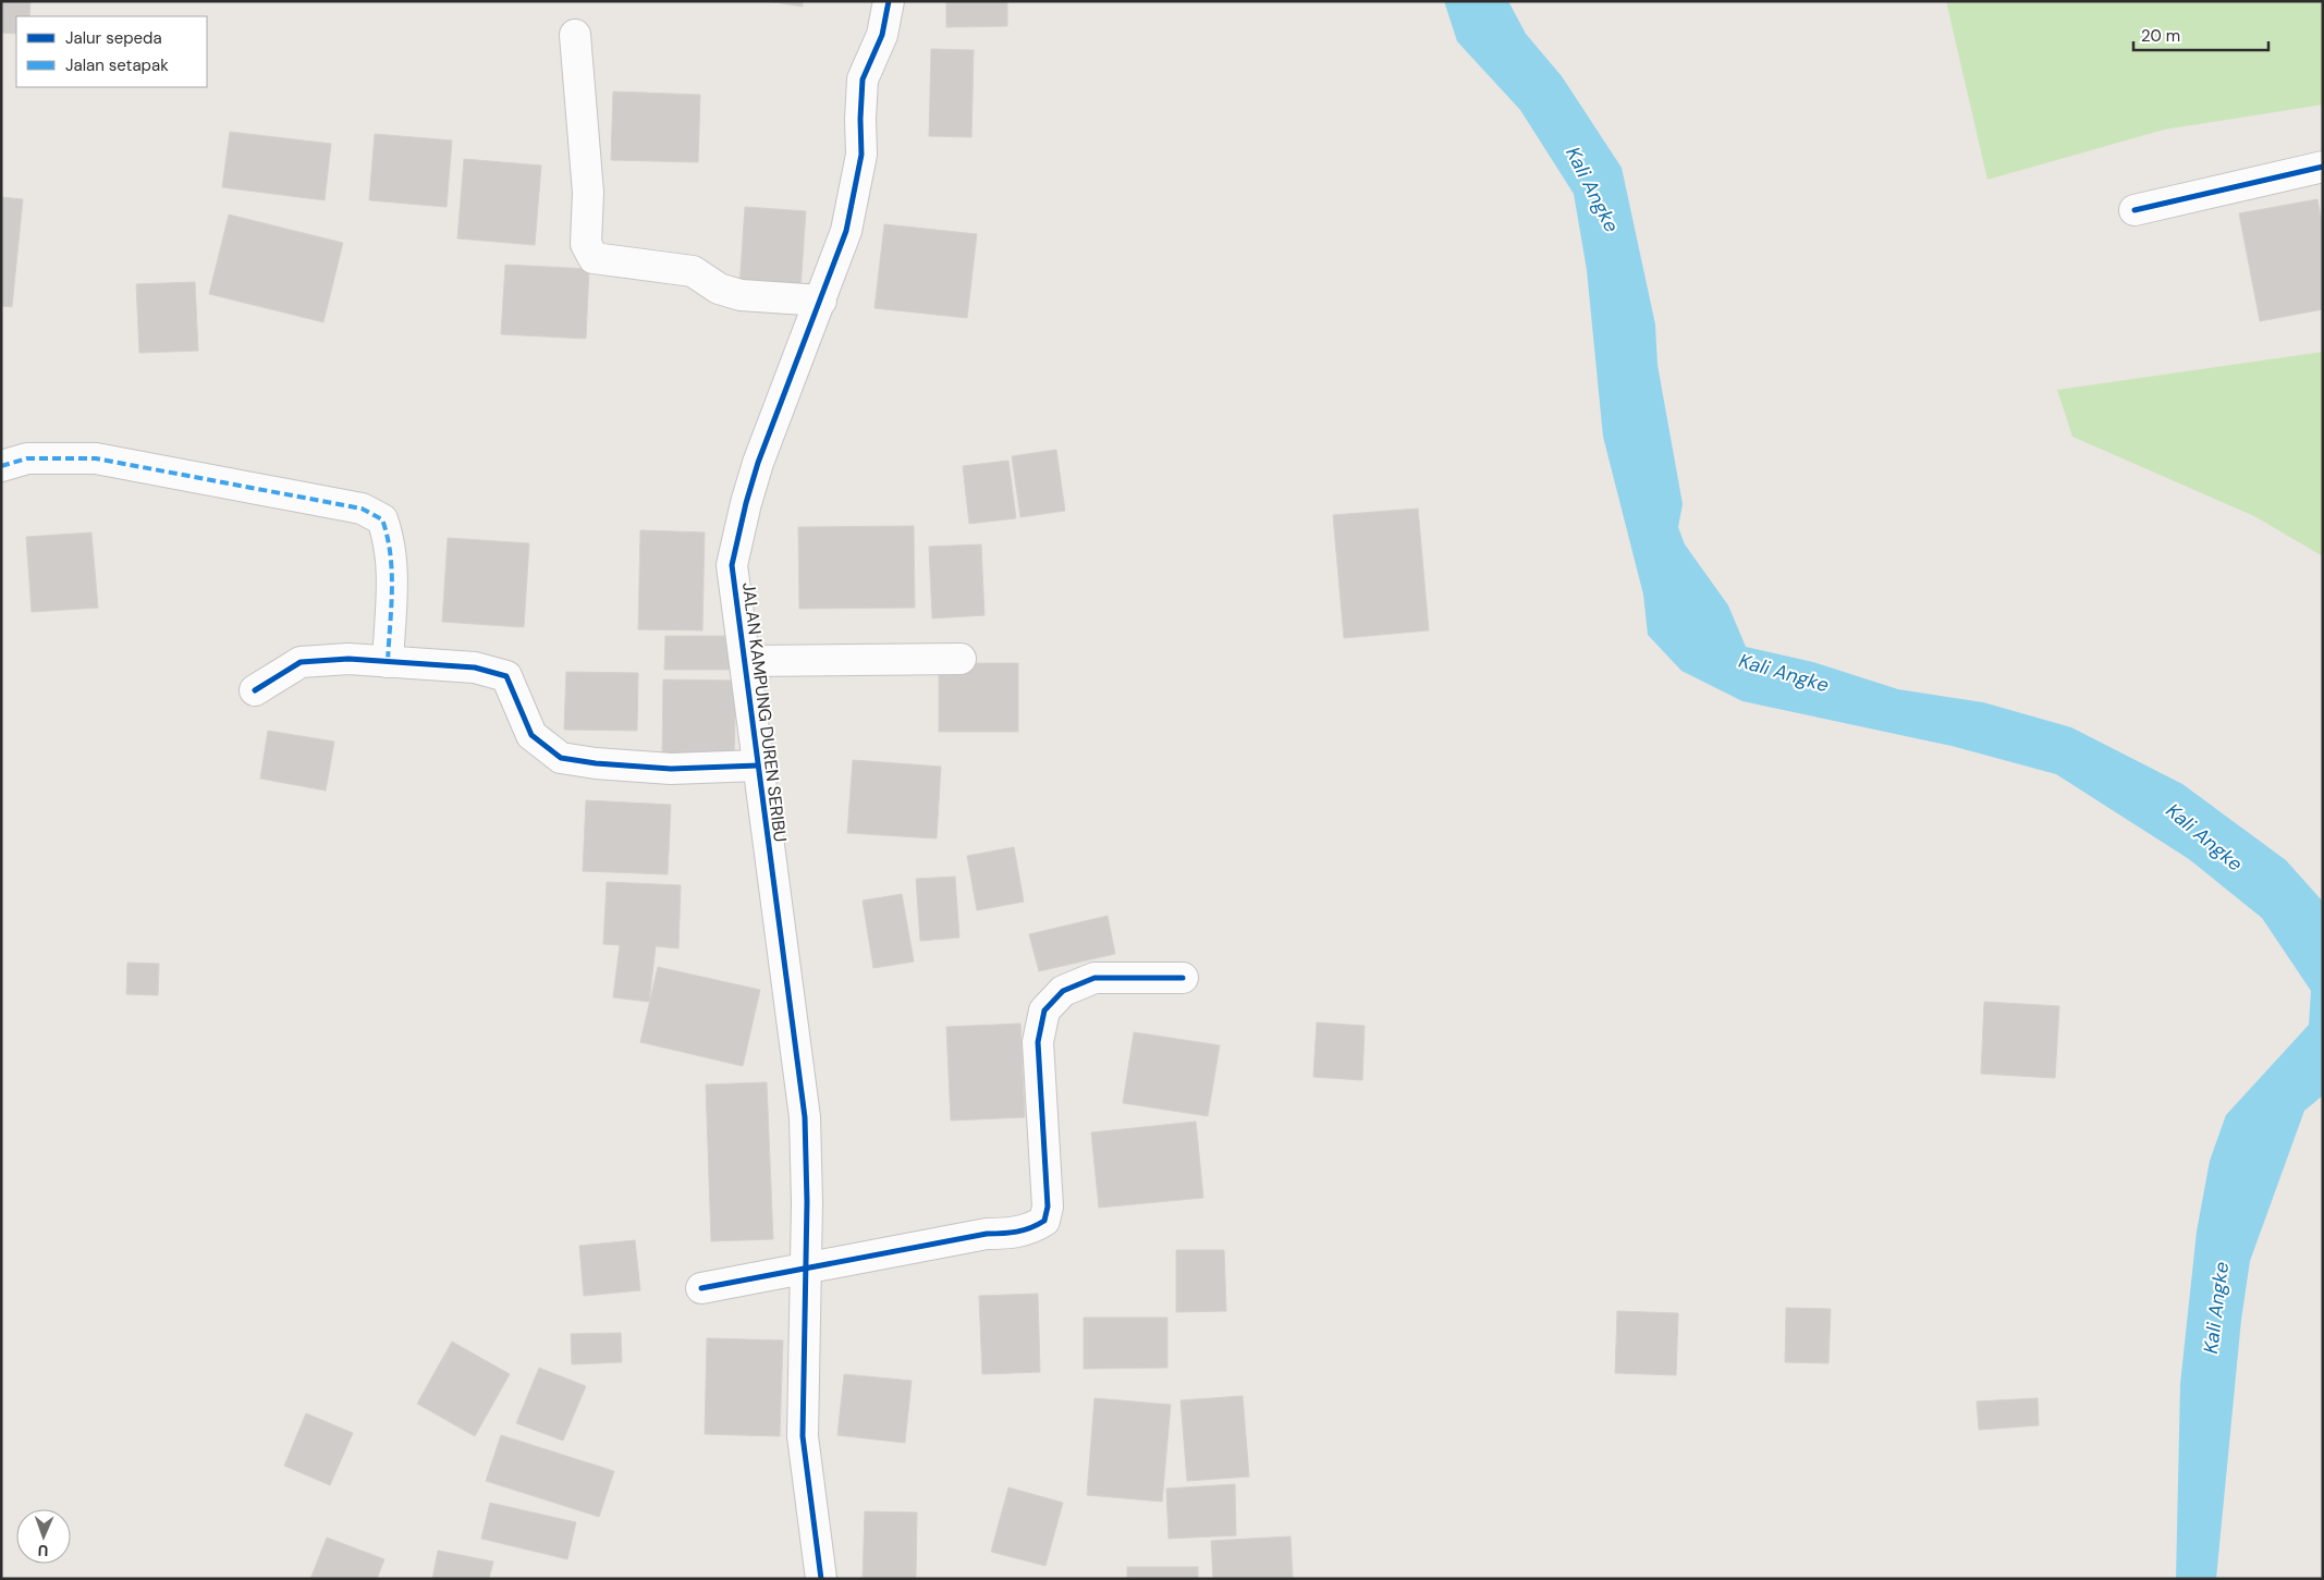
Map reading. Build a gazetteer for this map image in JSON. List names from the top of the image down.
{
  "streets": {
    "street": ["JALAN KAMPUNG DUREN SERIBU"]
  },
  "water": ["Kali Angke"],
  "legend": ["Jalur sepeda", "Jalan setapak"],
  "scale_bar": "20 m",
  "north": "bottom"
}
